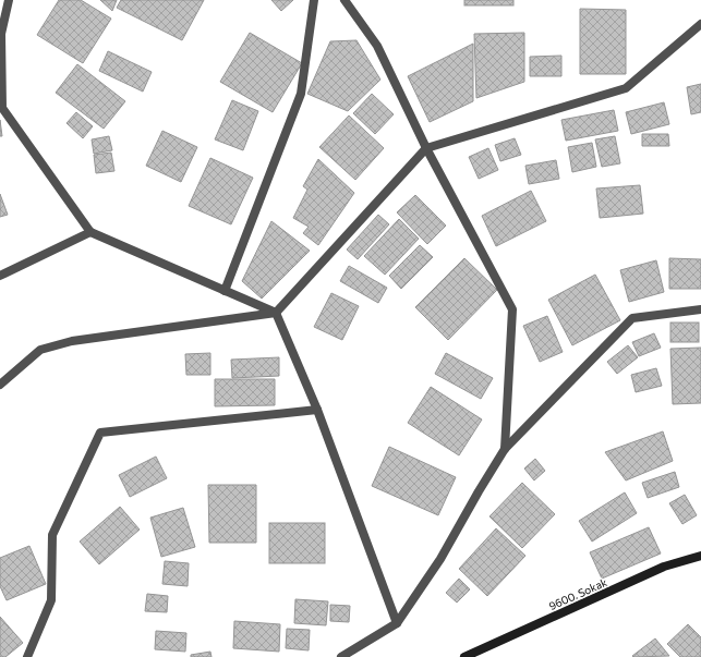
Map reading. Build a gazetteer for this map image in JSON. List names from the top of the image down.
{
  "streets": {
    "street": ["9600. Sokak"]
  }
}
